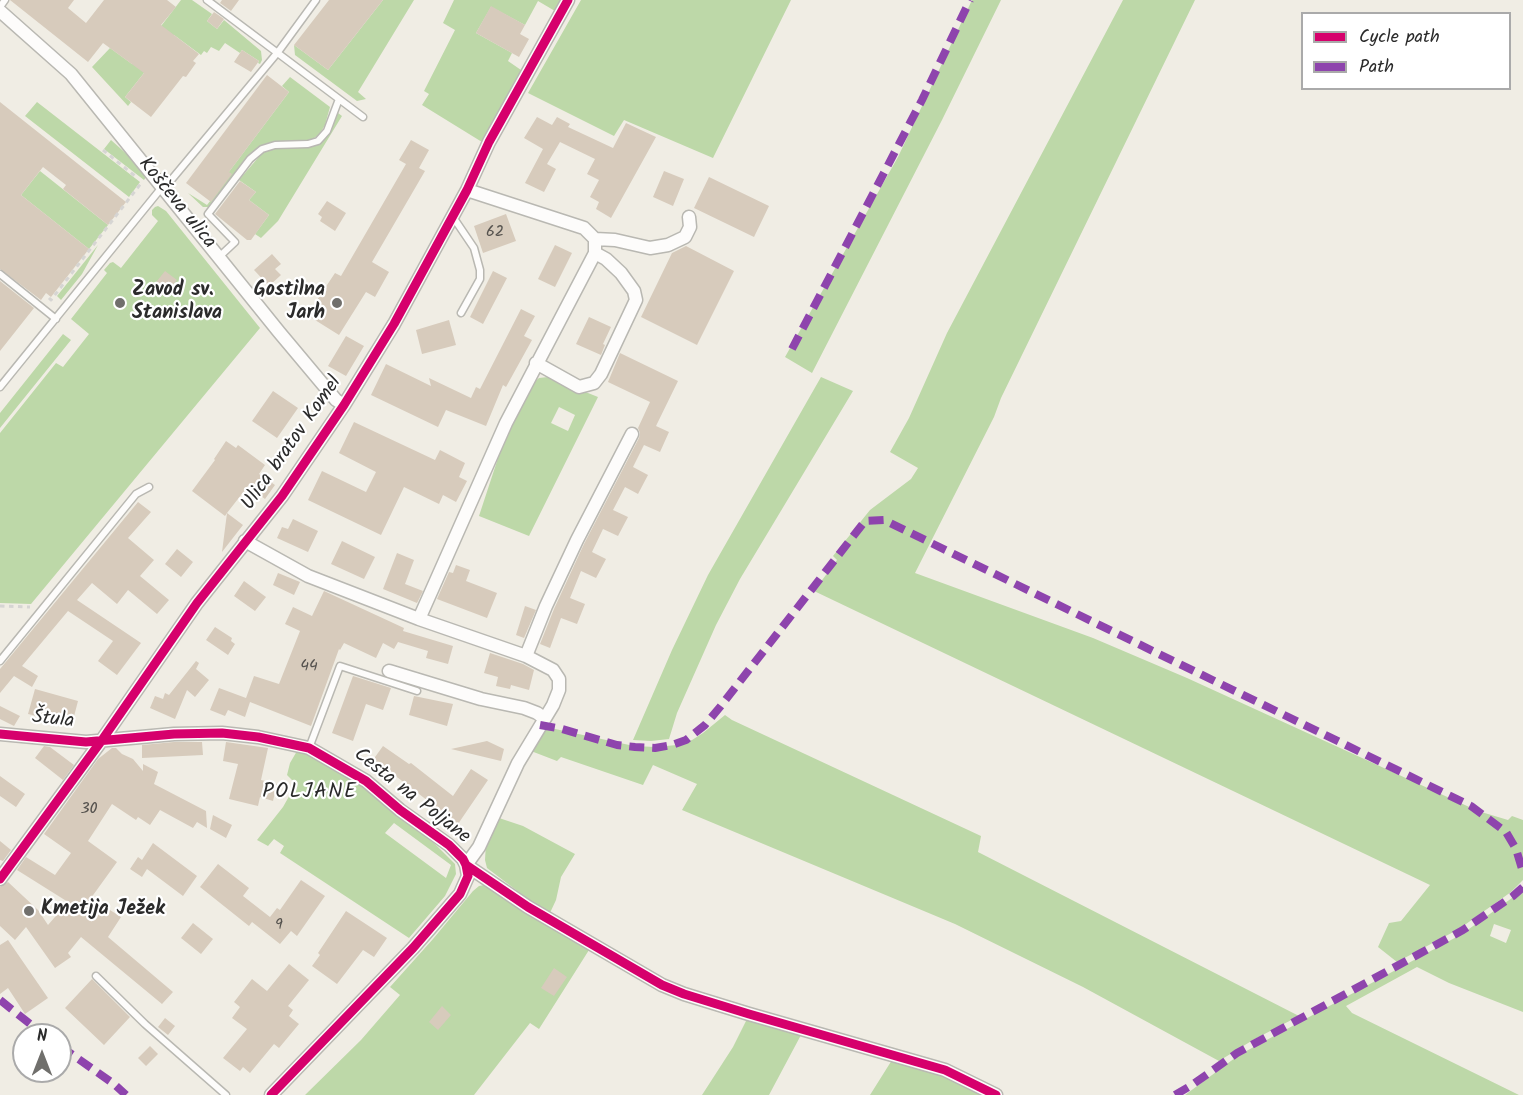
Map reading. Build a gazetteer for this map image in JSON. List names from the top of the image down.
{
  "streets": {
    "street": [
      "Koščeva ulica",
      "Ulica bratov Komel",
      "Štula",
      "Cesta na Poljane"
    ]
  },
  "crossings": [
    ["Koščeva ulica", "Ulica bratov Komel"],
    ["Ulica bratov Komel", "Štula"],
    ["Ulica bratov Komel", "Cesta na Poljane"],
    ["Štula", "Cesta na Poljane"]
  ],
  "districts": ["POLJANE"],
  "places": ["Zavod sv. Stanislava", "Gostilna Jarh", "Kmetija Ježek"],
  "house_numbers": [
    "62",
    "44",
    "30",
    "9"
  ],
  "legend": ["Cycle path", "Path"],
  "north": "top"
}
